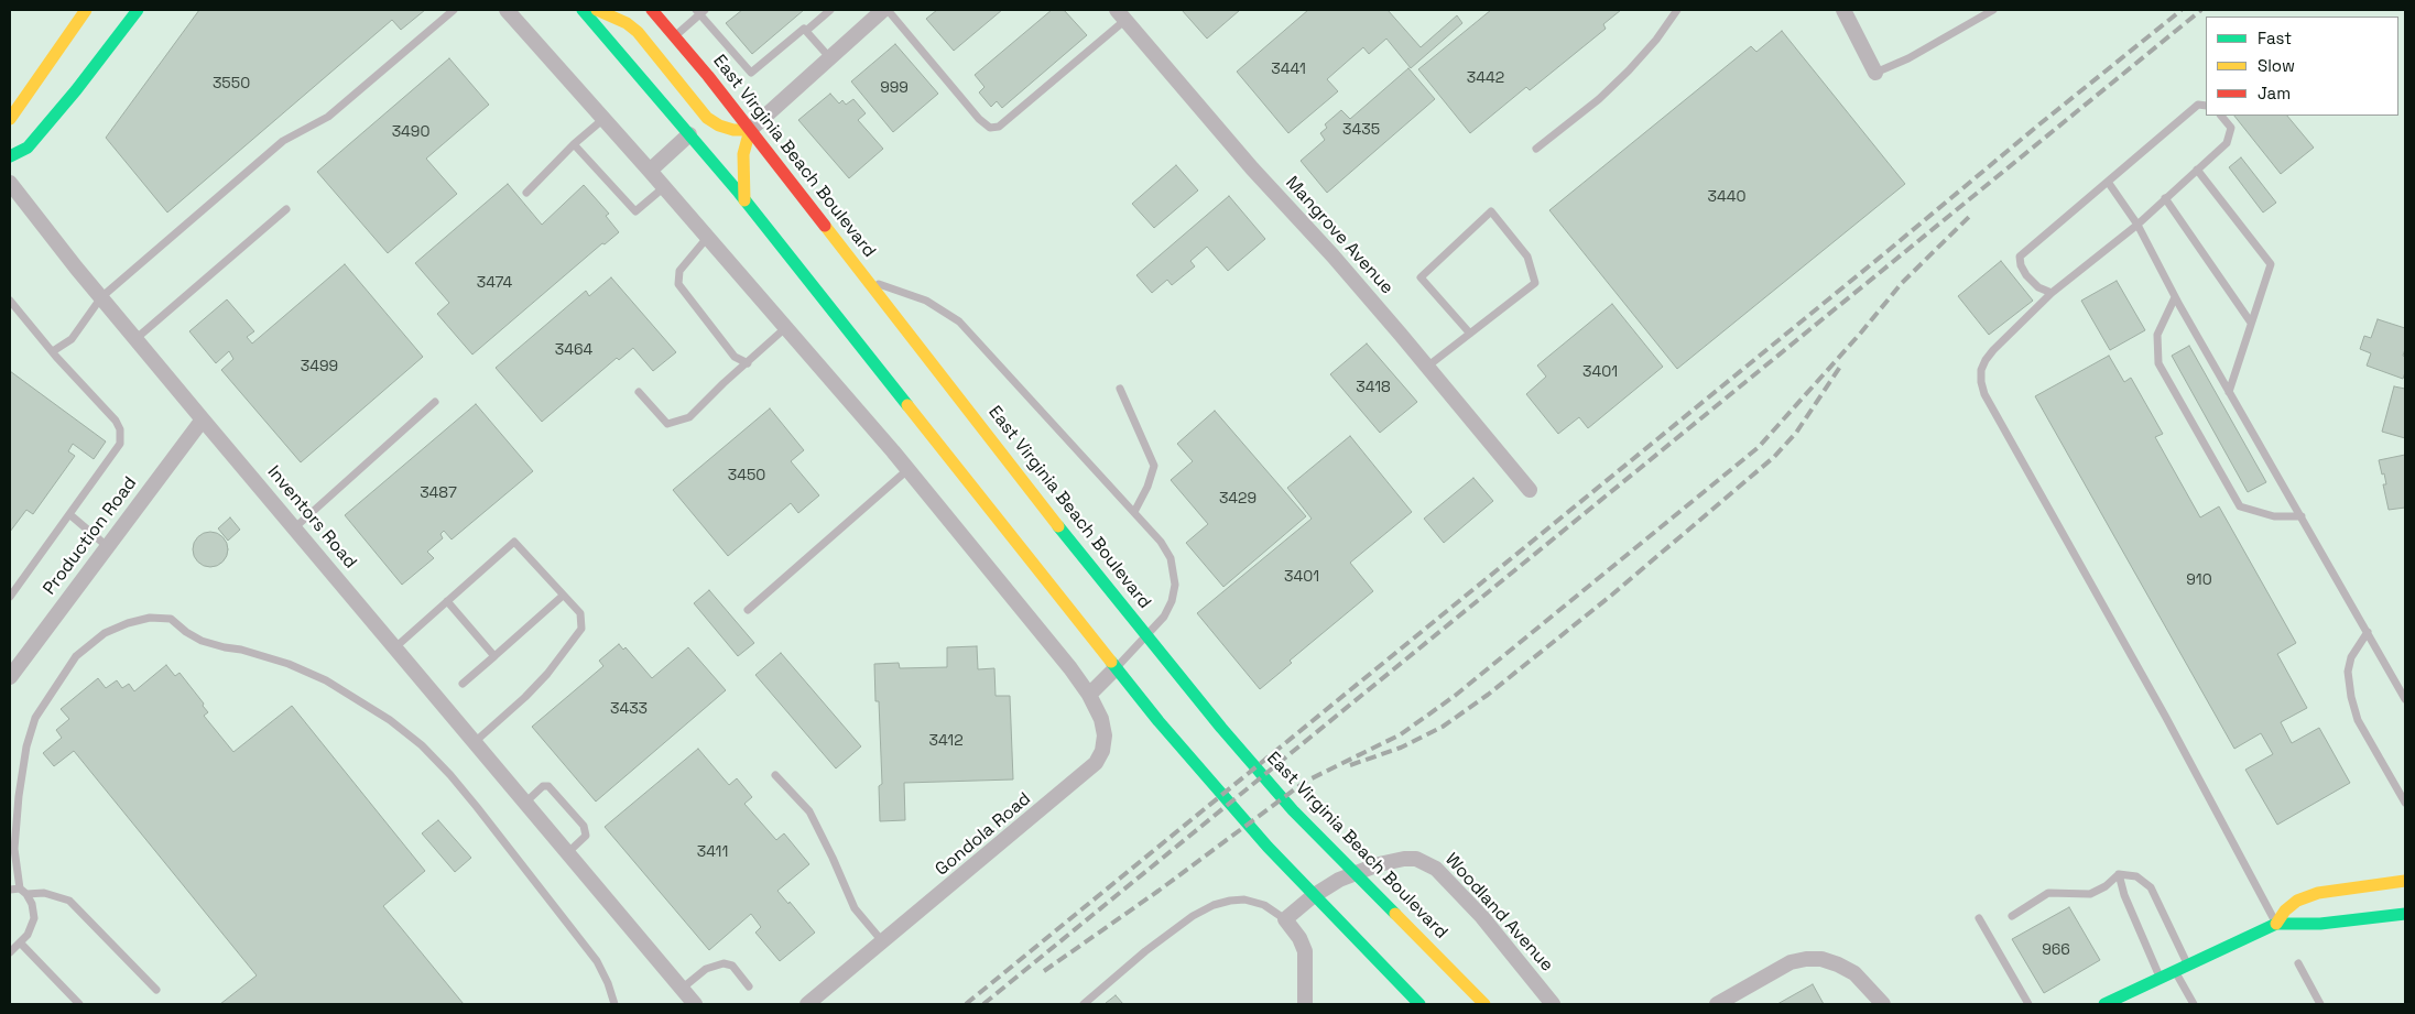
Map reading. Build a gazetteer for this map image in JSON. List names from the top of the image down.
{
  "streets": {
    "main road": ["East Virginia Beach Boulevard"],
    "street": [
      "Mangrove Avenue",
      "Inventors Road",
      "Production Road",
      "Gondola Road",
      "Woodland Avenue"
    ]
  },
  "crossings": [
    ["Inventors Road", "Production Road"]
  ],
  "house_numbers": [
    "3441",
    "3442",
    "3550",
    "999",
    "3435",
    "3490",
    "3440",
    "3474",
    "3464",
    "3499",
    "3401",
    "3418",
    "3450",
    "3487",
    "3429",
    "3401",
    "910",
    "3433",
    "3412",
    "3411",
    "966"
  ],
  "legend": ["Fast", "Slow", "Jam"]
}
